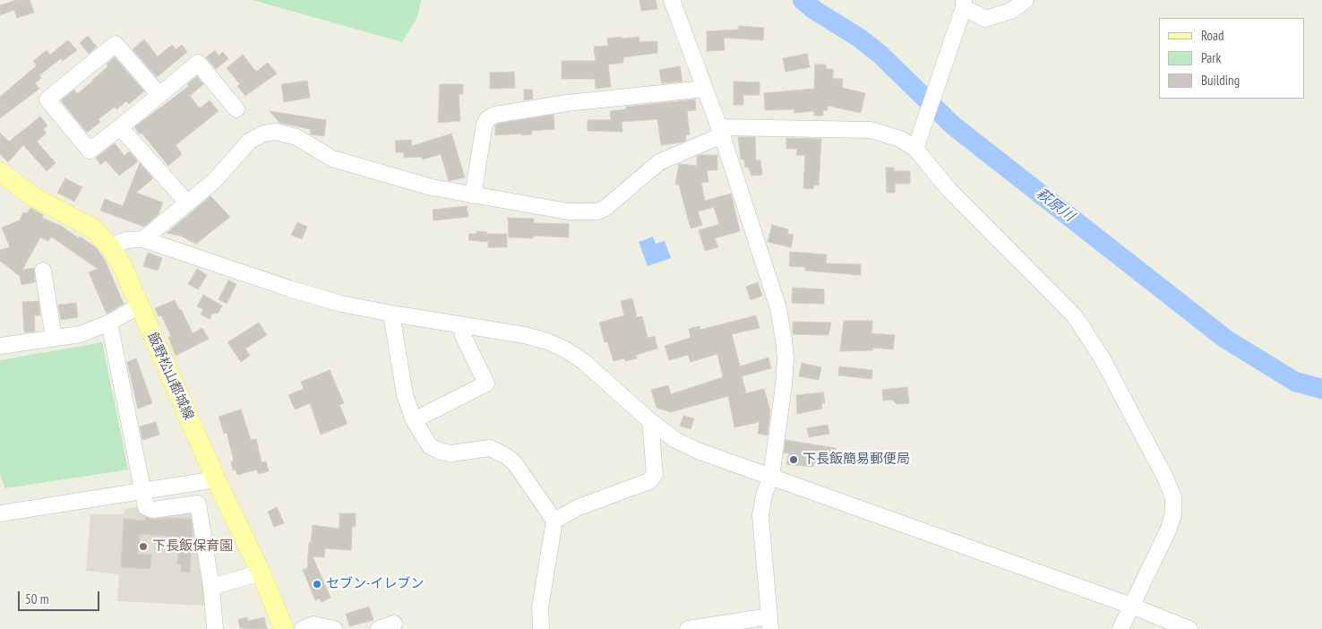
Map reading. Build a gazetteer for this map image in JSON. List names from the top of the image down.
{
  "streets": {
    "main road": ["飯野松山都城線"]
  },
  "water": ["萩原川"],
  "places": ["下長飯簡易郵便局", "下長飯保育園", "セブン-イレブン"],
  "legend": ["Road", "Park", "Building"],
  "scale_bar": "50 m"
}
